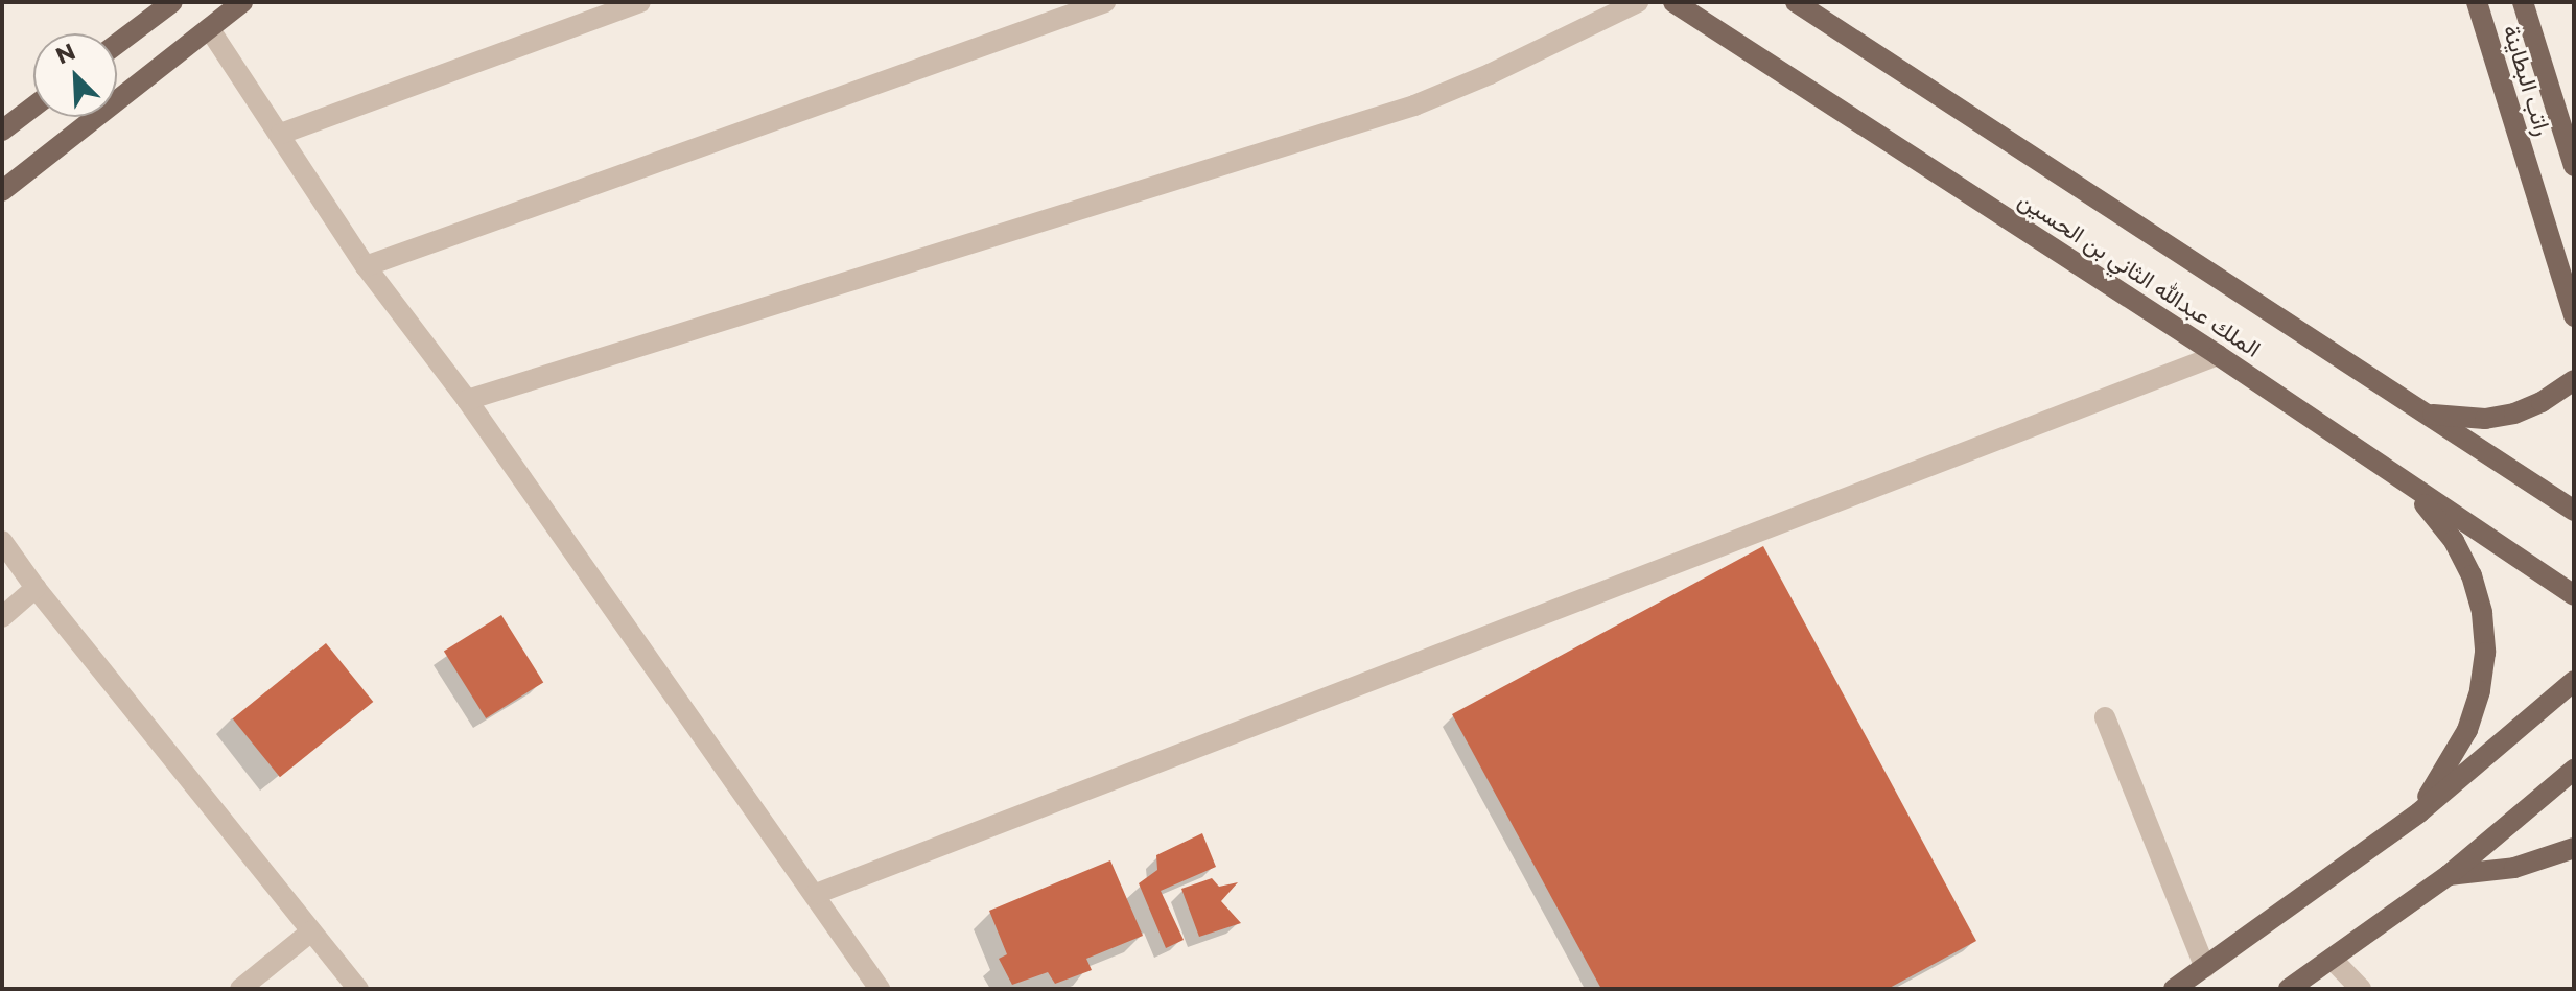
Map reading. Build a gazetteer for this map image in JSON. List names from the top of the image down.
{
  "streets": {
    "main road": ["راتب البطاينة", "الملك عبدالله الثاني بن الحسين"]
  },
  "north": "top left"
}
